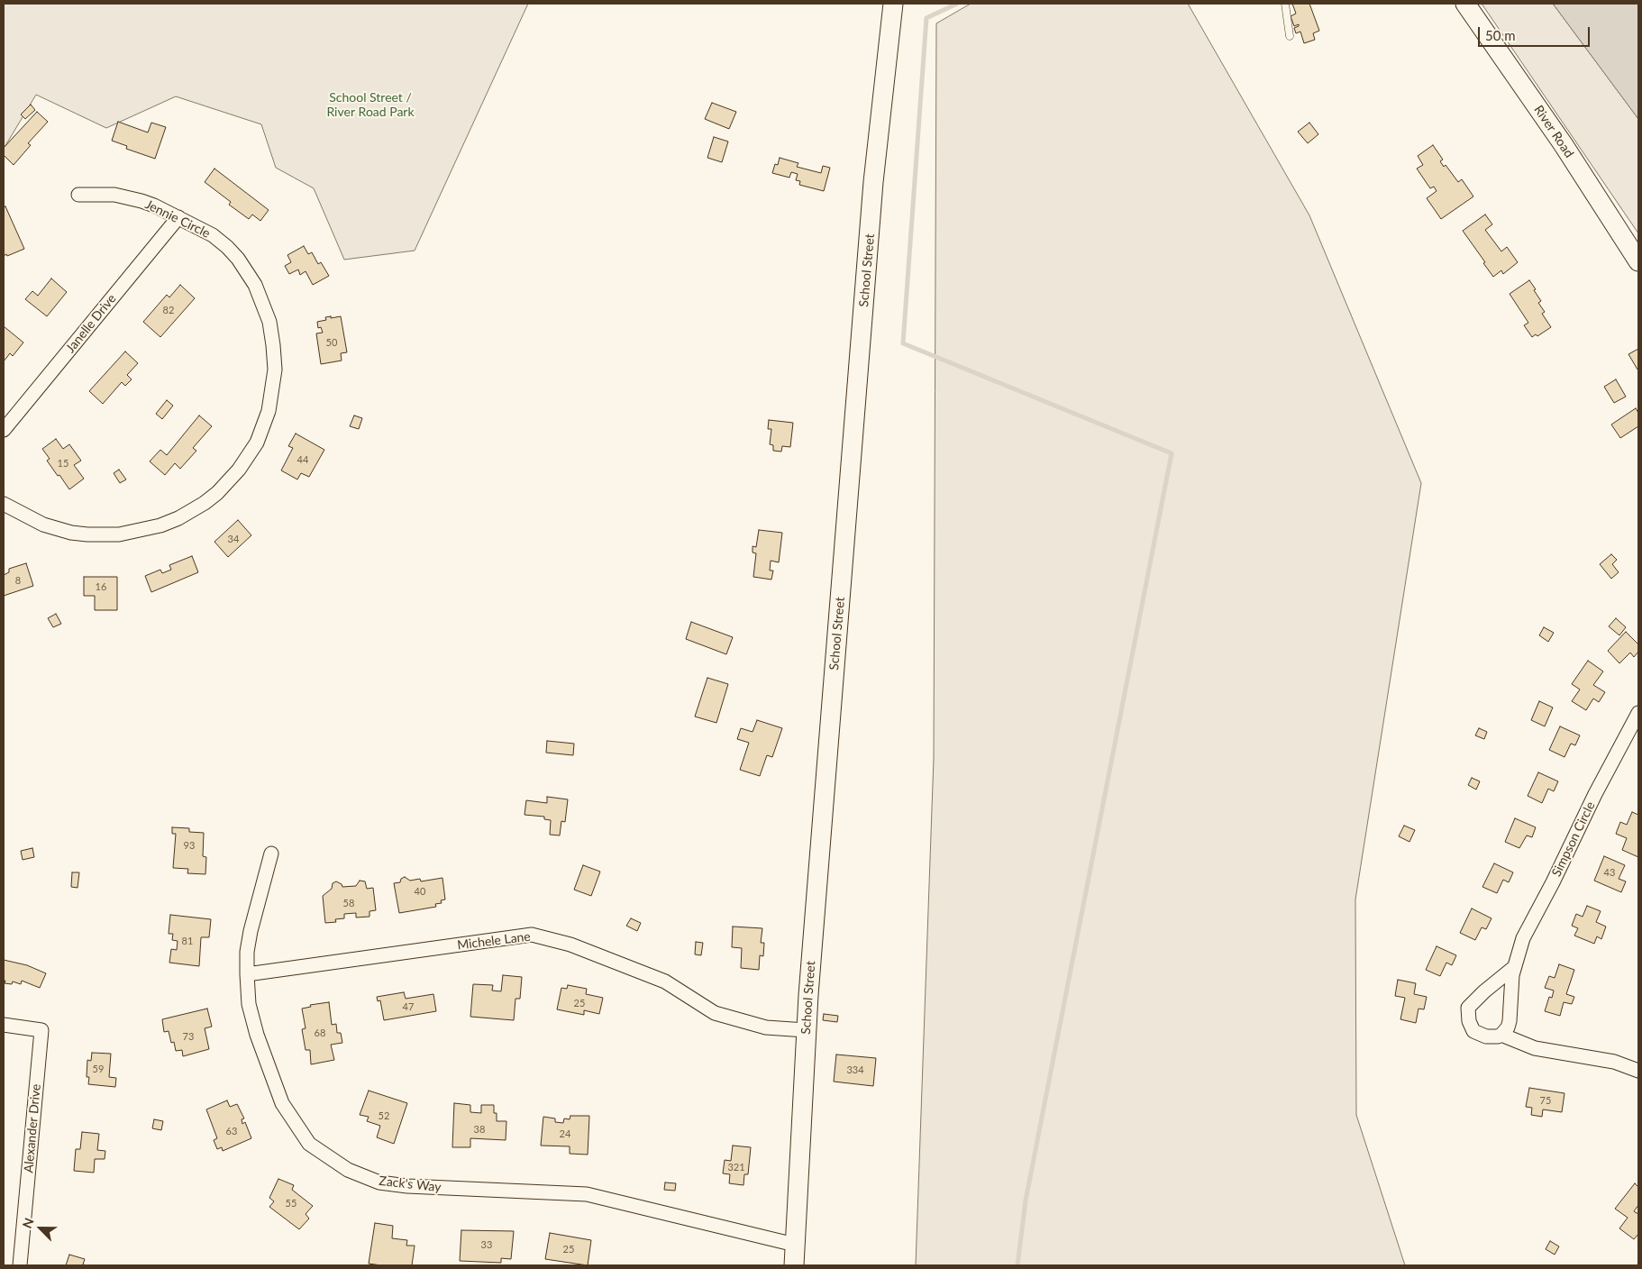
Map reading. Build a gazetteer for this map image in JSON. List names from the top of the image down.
{
  "streets": {
    "street": [
      "River Road",
      "Jennie Circle",
      "School Street",
      "Janelle Drive",
      "Simpson Circle",
      "Michele Lane",
      "Alexander Drive",
      "Zack's Way"
    ]
  },
  "crossings": [
    ["Jennie Circle", "Janelle Drive"],
    ["School Street", "Michele Lane"],
    ["School Street", "Zack's Way"],
    ["Michele Lane", "Zack's Way"]
  ],
  "parks": ["School Street / River Road Park"],
  "house_numbers": [
    "82",
    "50",
    "44",
    "15",
    "34",
    "8",
    "16",
    "93",
    "43",
    "40",
    "58",
    "81",
    "25",
    "47",
    "68",
    "73",
    "59",
    "334",
    "75",
    "52",
    "38",
    "63",
    "24",
    "321",
    "55",
    "33",
    "25"
  ],
  "scale_bar": "50 m",
  "north": "top left"
}
